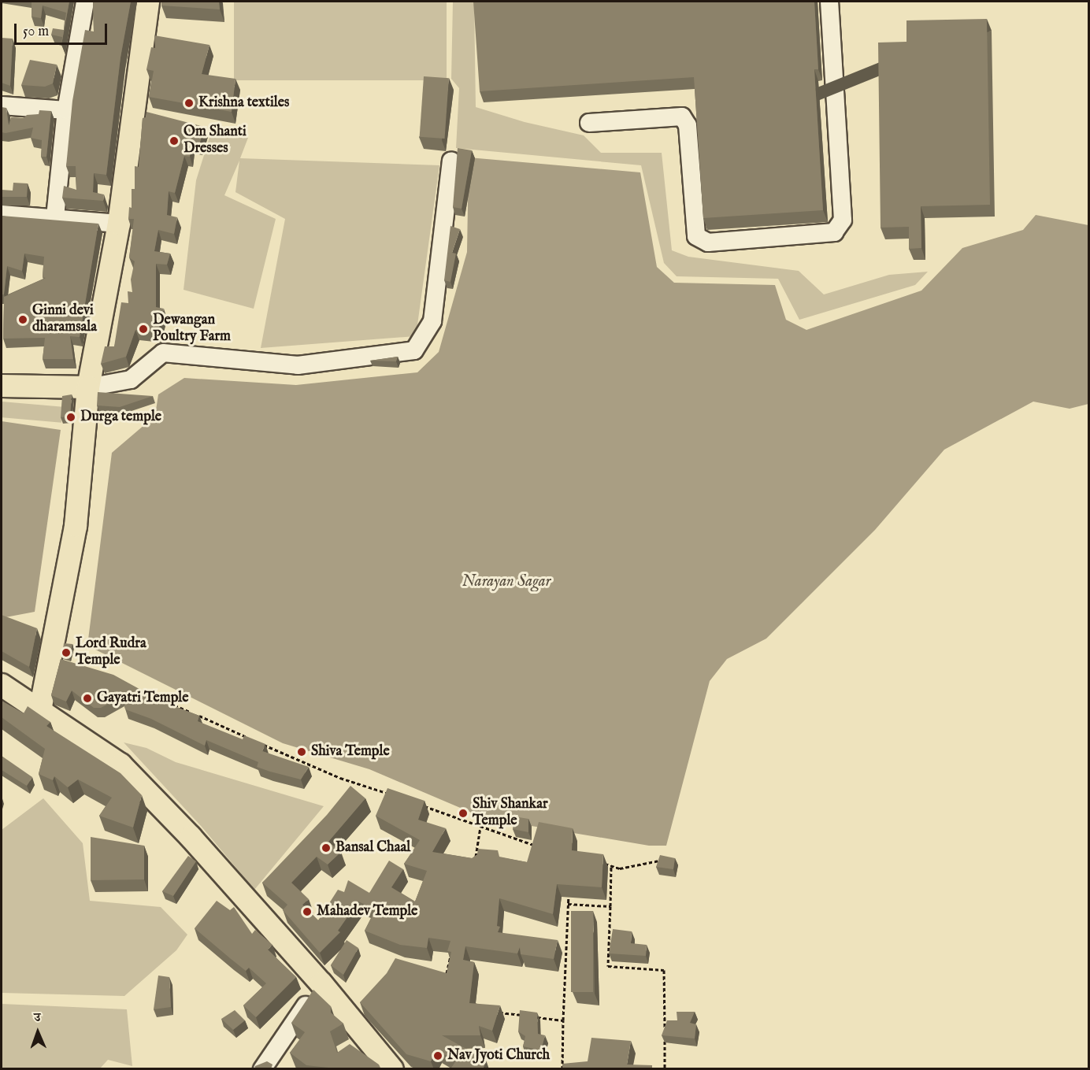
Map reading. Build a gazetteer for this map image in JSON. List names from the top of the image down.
{
  "water": ["Narayan Sagar"],
  "places": [
    "Krishna textiles",
    "Om Shanti Dresses",
    "Ginni devi dharamsala",
    "Dewangan Poultry Farm",
    "Durga temple",
    "Lord Rudra Temple",
    "Gayatri Temple",
    "Shiva Temple",
    "Shiv Shankar Temple",
    "Bansal Chaal",
    "Mahadev Temple",
    "Nav Jyoti Church"
  ],
  "scale_bar": "50 m",
  "north": "top"
}
